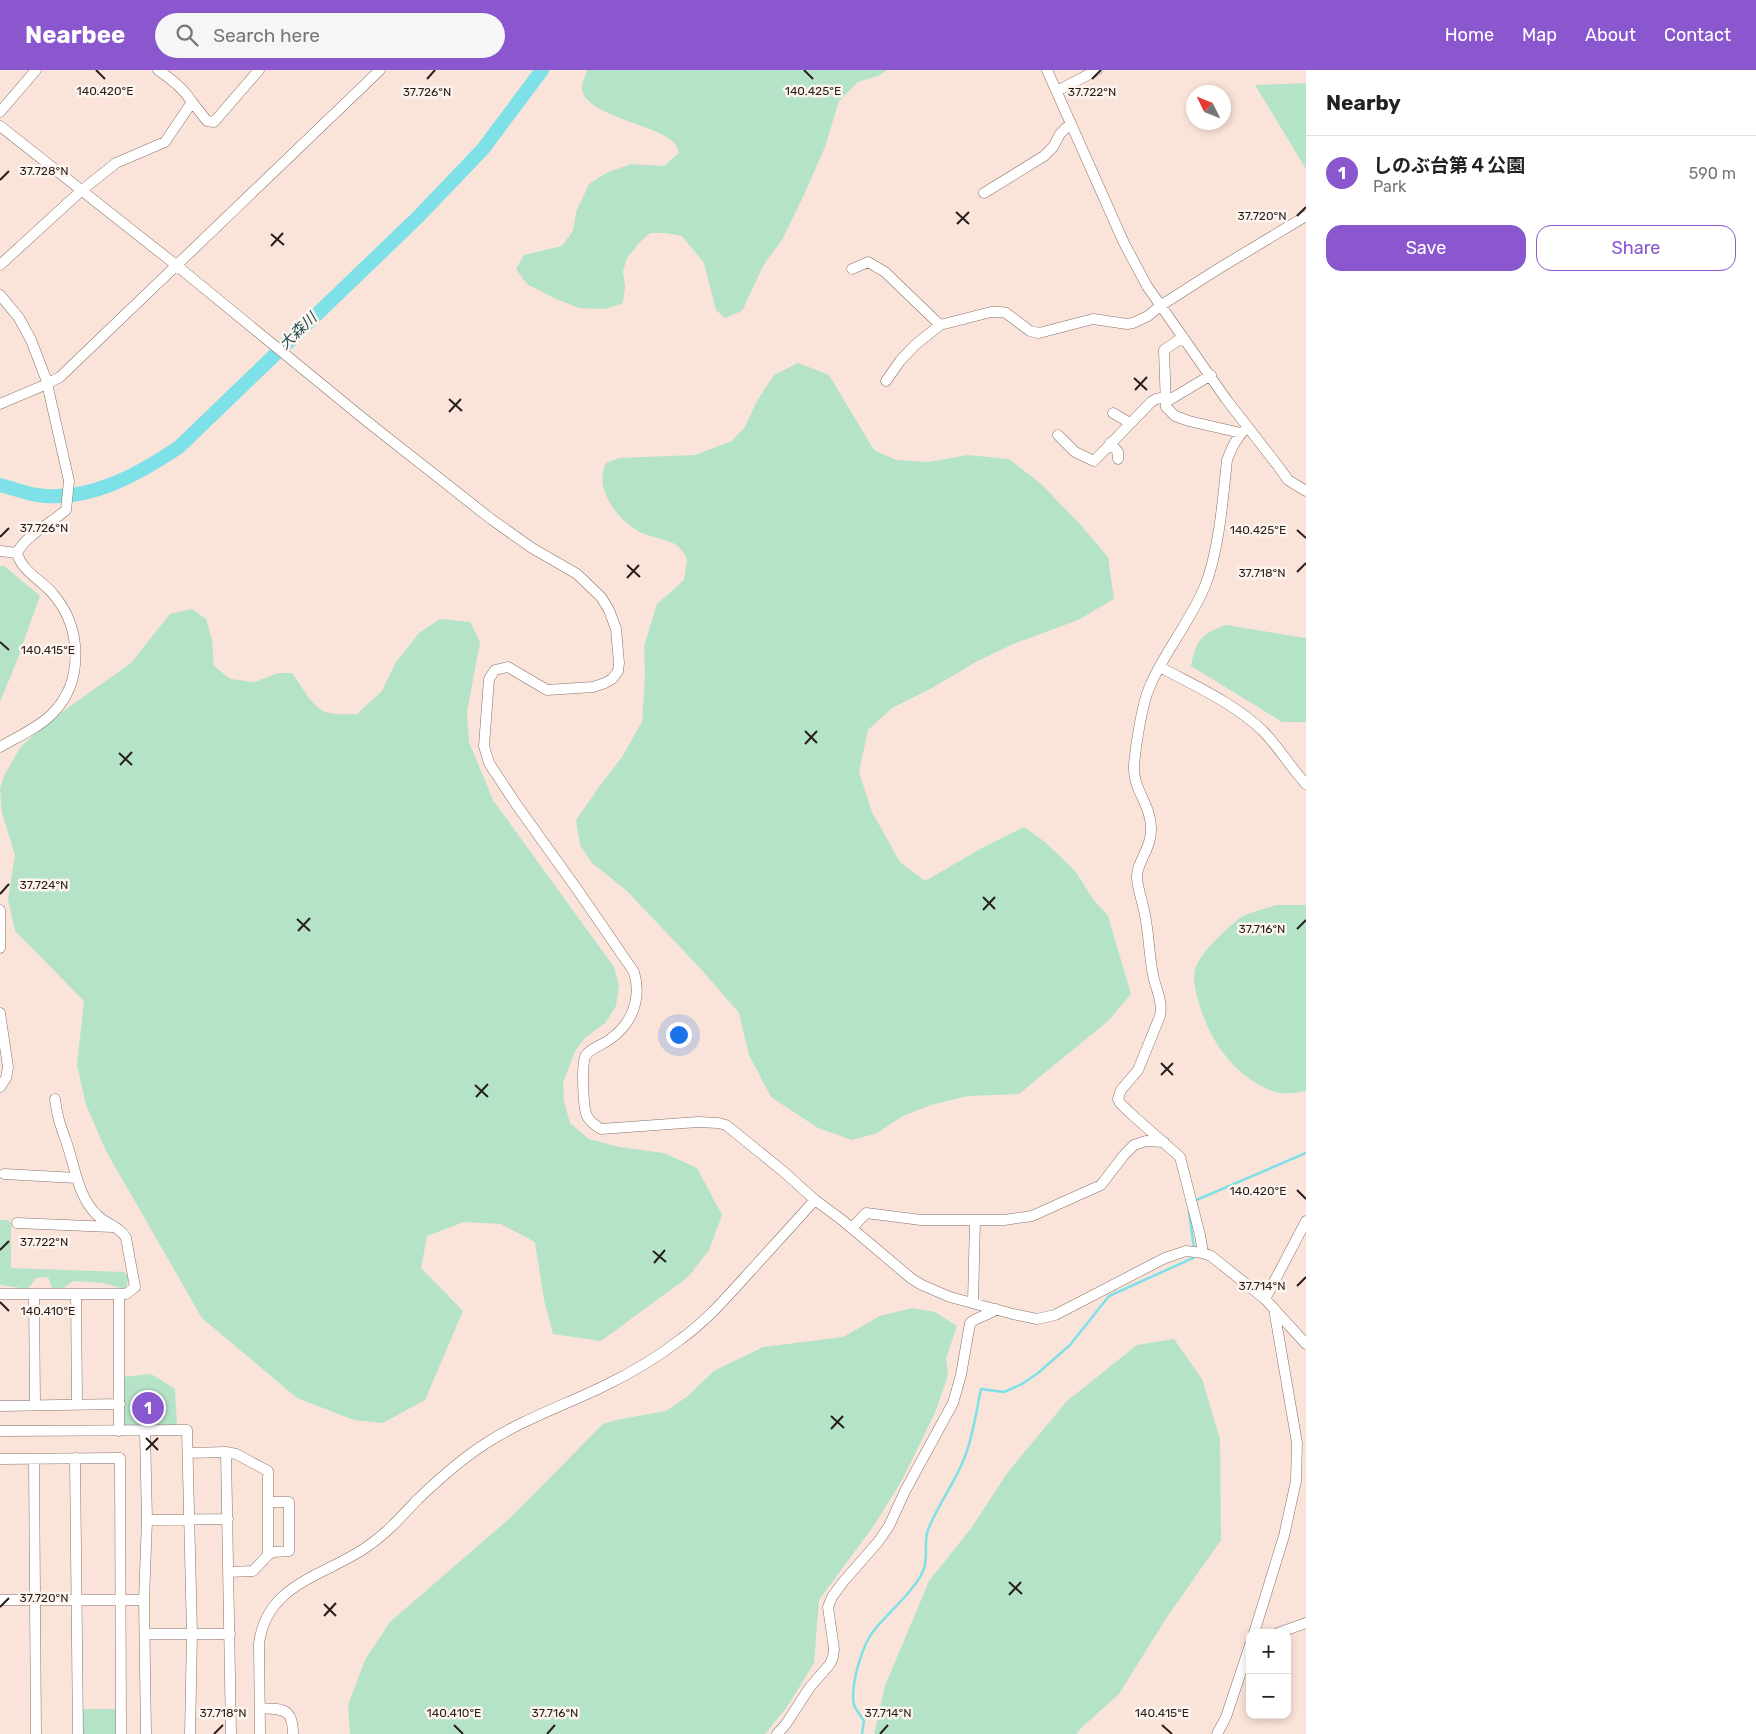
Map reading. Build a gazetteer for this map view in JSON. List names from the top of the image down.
{
  "water": ["大森川"],
  "north": "top left",
  "page": {
    "header": "Nearbee",
    "search": "Search here",
    "nav": [
      "Home",
      "Map",
      "About",
      "Contact"
    ],
    "heading": "Nearby",
    "list": [
      {
        "mark": "1",
        "name": "しのぶ台第４公園",
        "note": "Park",
        "value": "590 m"
      }
    ],
    "buttons": ["Save", "Share"],
    "pins": "1",
    "map_buttons": ["+", "−"]
  },
  "coordinates": [
    "140.420°E",
    "140.425°E",
    "37.726°N",
    "37.722°N",
    "37.728°N",
    "37.720°N",
    "37.718°N",
    "140.415°E",
    "37.724°N",
    "37.716°N",
    "37.714°N",
    "140.410°E"
  ]
}
